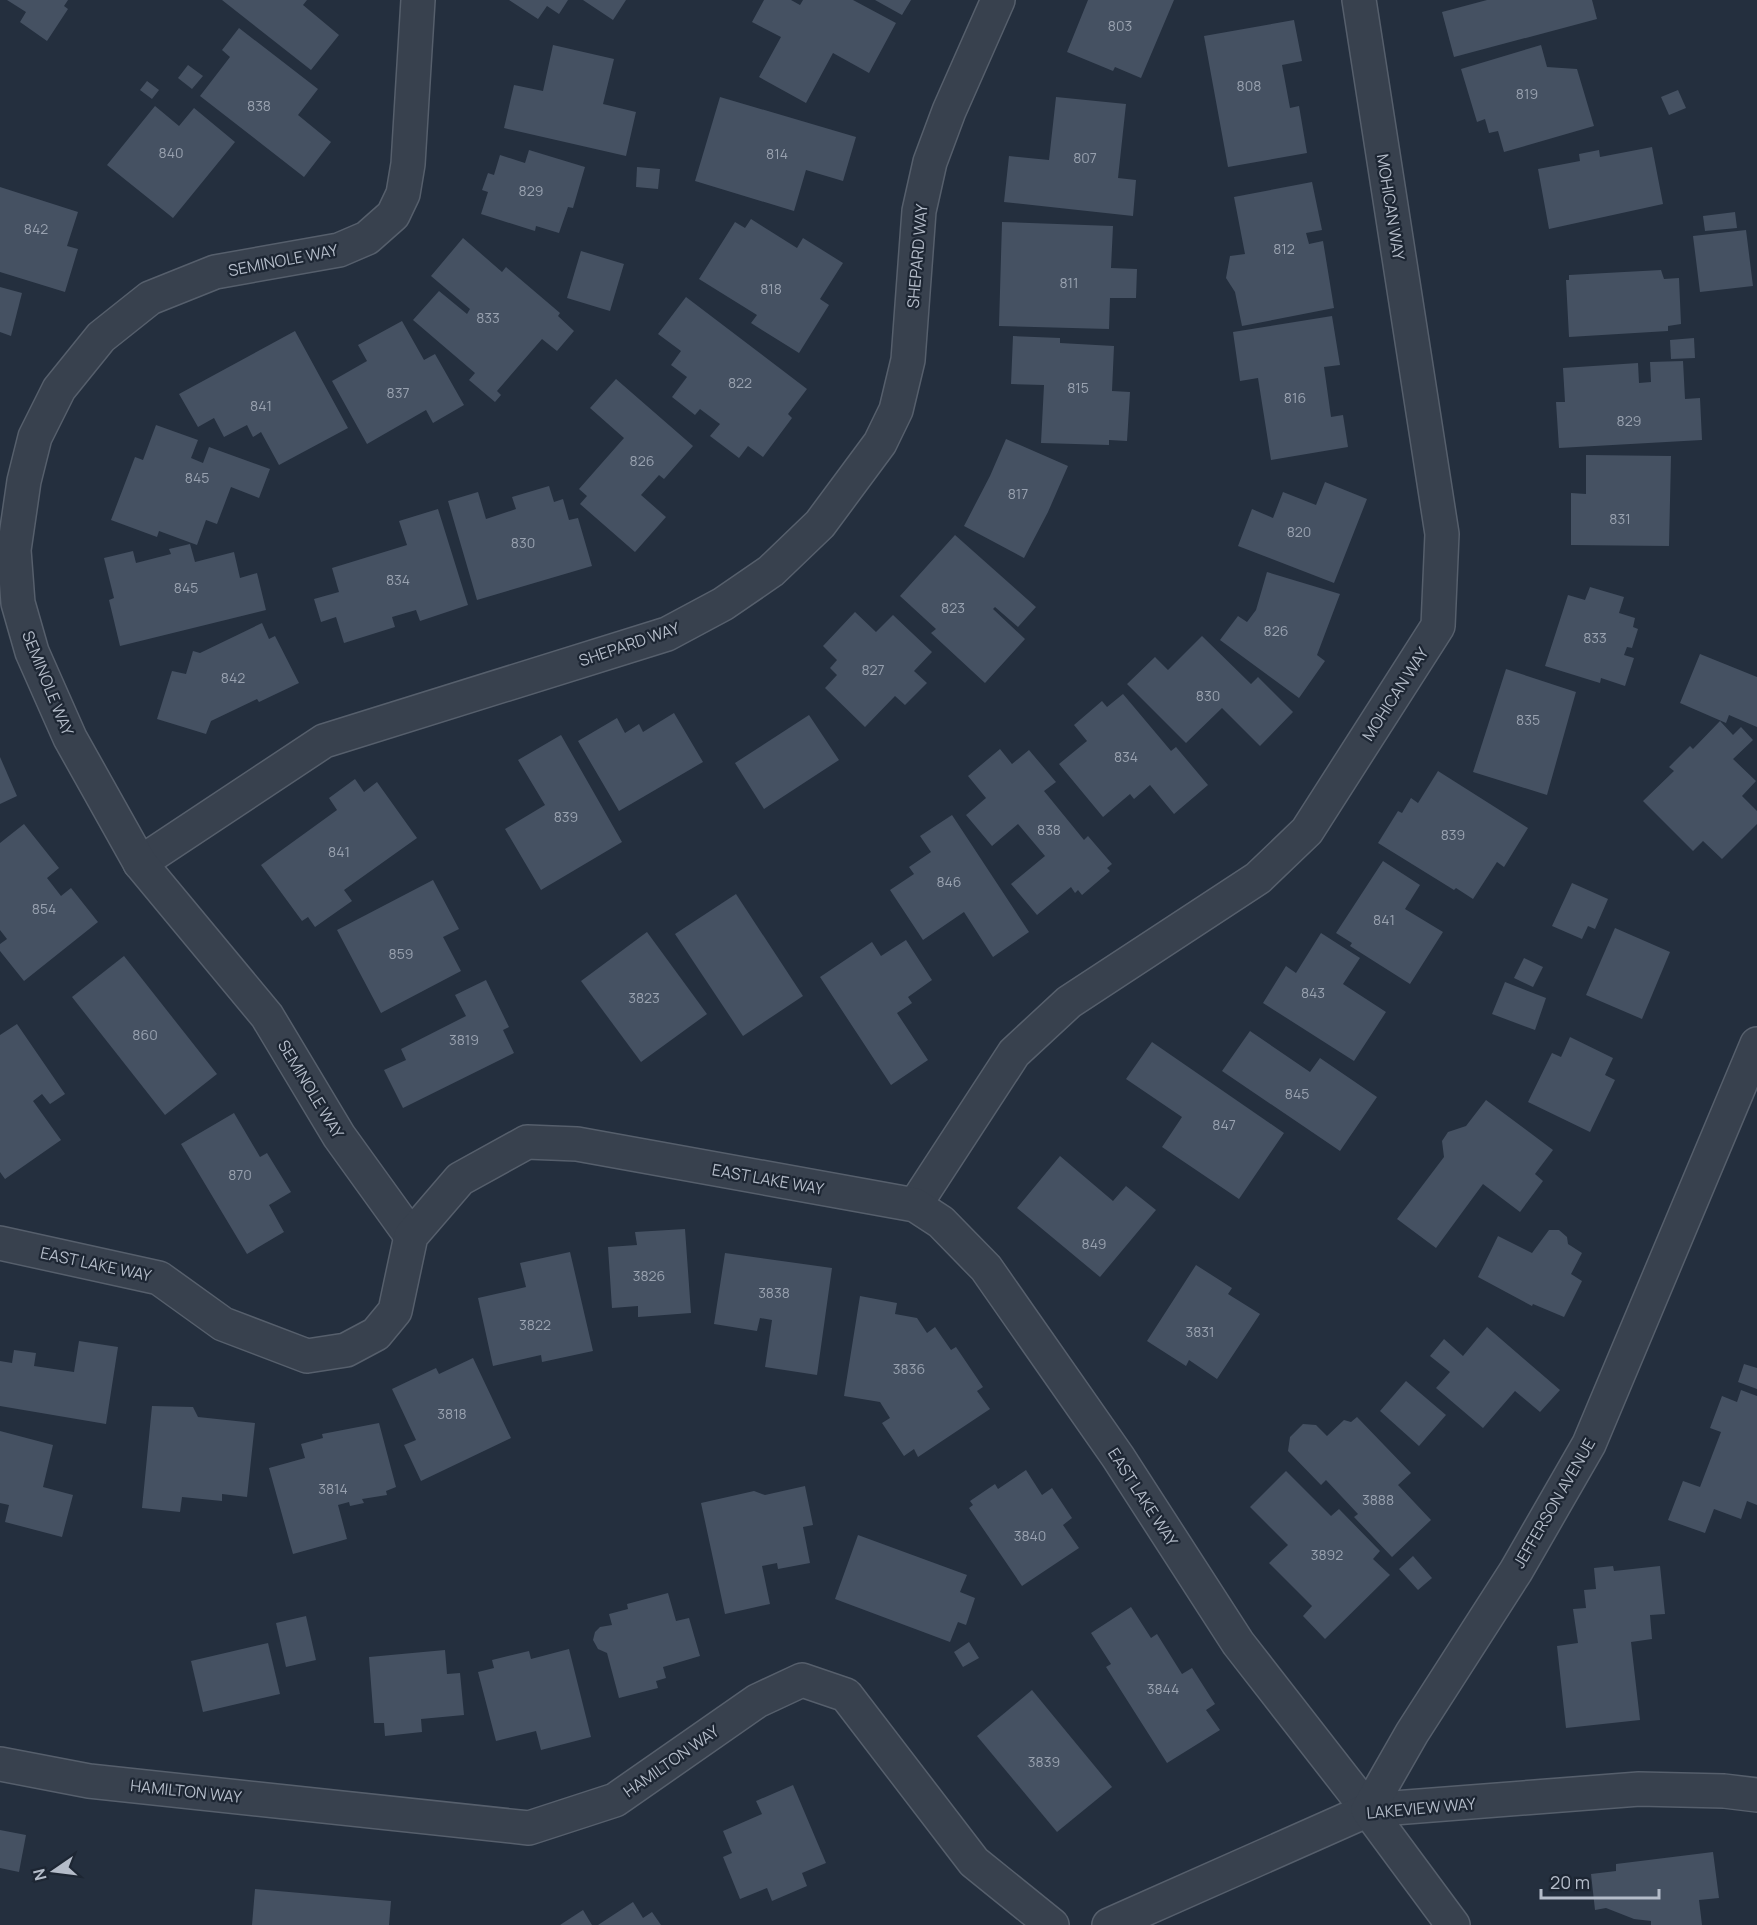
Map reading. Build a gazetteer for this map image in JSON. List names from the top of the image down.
{
  "streets": {
    "street": [
      "MOHICAN WAY",
      "SHEPARD WAY",
      "SEMINOLE WAY",
      "EAST LAKE WAY",
      "JEFFERSON AVENUE",
      "HAMILTON WAY",
      "LAKEVIEW WAY"
    ]
  },
  "crossings": [
    ["MOHICAN WAY", "EAST LAKE WAY"],
    ["SHEPARD WAY", "SEMINOLE WAY"],
    ["SEMINOLE WAY", "EAST LAKE WAY"],
    ["EAST LAKE WAY", "JEFFERSON AVENUE"],
    ["EAST LAKE WAY", "LAKEVIEW WAY"],
    ["JEFFERSON AVENUE", "LAKEVIEW WAY"]
  ],
  "house_numbers": [
    "803",
    "808",
    "819",
    "838",
    "840",
    "814",
    "807",
    "829",
    "842",
    "812",
    "811",
    "818",
    "833",
    "822",
    "815",
    "837",
    "816",
    "841",
    "829",
    "826",
    "845",
    "817",
    "831",
    "820",
    "830",
    "834",
    "845",
    "823",
    "826",
    "833",
    "827",
    "842",
    "830",
    "835",
    "834",
    "839",
    "838",
    "839",
    "841",
    "846",
    "854",
    "841",
    "859",
    "843",
    "3823",
    "860",
    "3819",
    "845",
    "847",
    "870",
    "849",
    "3826",
    "3838",
    "3822",
    "3831",
    "3836",
    "3818",
    "3814",
    "3888",
    "3840",
    "3892",
    "3844",
    "3839"
  ],
  "scale_bar": "20 m",
  "north": "left"
}
